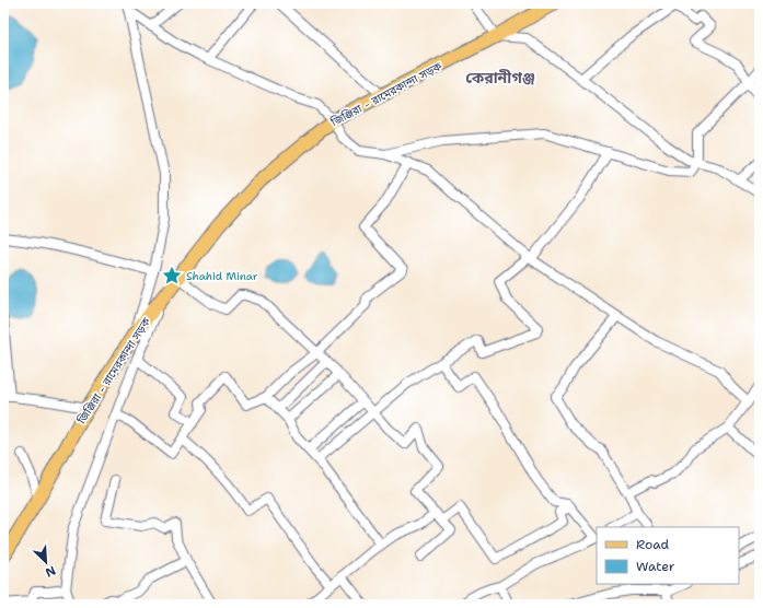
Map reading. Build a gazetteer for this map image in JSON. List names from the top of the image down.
{
  "streets": {
    "main road": ["জিঞ্জিরা - রামেরকান্দা সড়ক"]
  },
  "districts": ["কেরানীগঞ্জ"],
  "places": {
    "place": ["Shahid Minar"]
  },
  "legend": ["Road", "Water"],
  "north": "bottom right"
}
